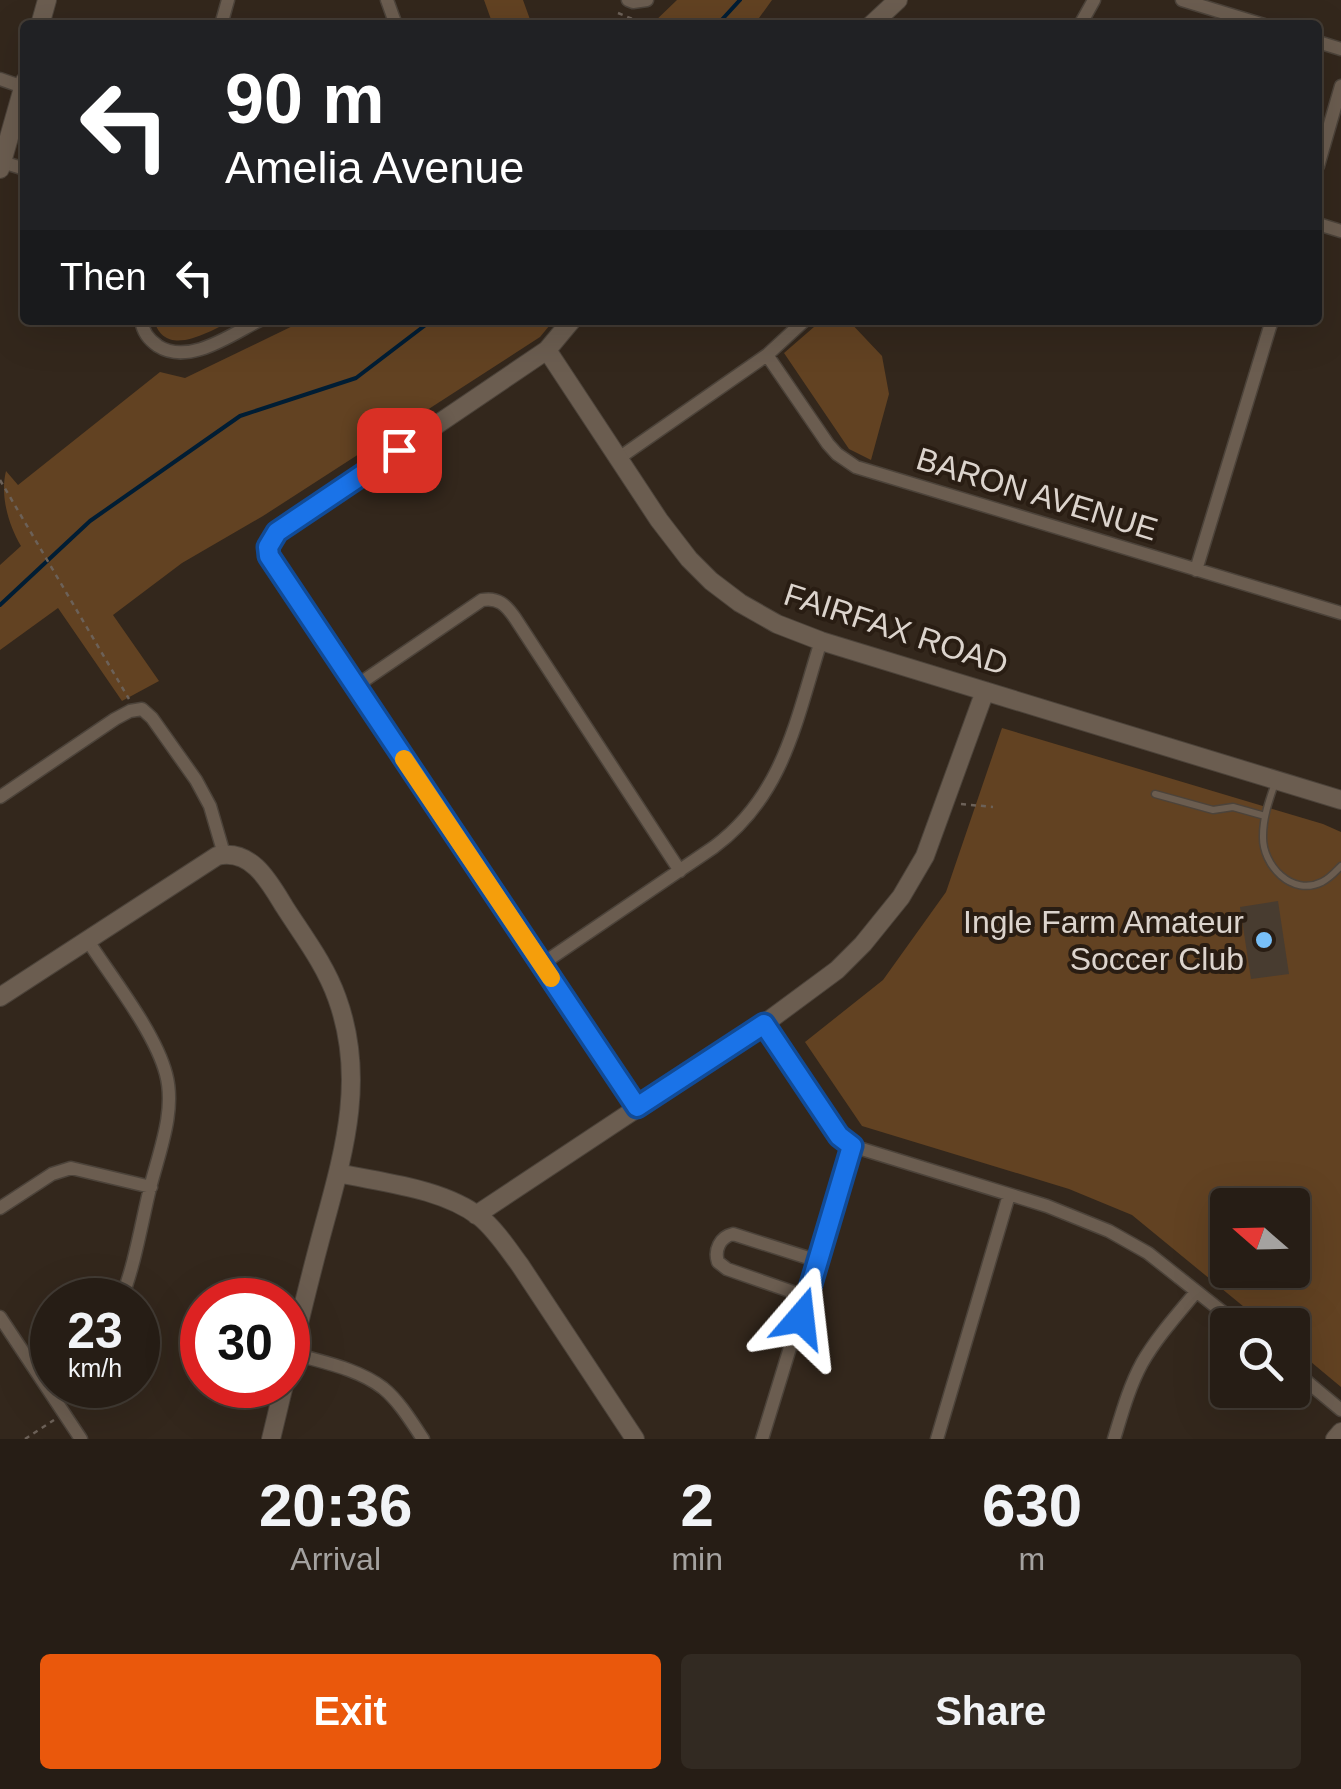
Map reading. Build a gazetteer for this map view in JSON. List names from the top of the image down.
{
  "streets": {
    "street": ["BARON AVENUE", "FAIRFAX ROAD"]
  },
  "places": ["Ingle Farm Amateur Soccer Club"],
  "north": "left",
  "page": {
    "turn": ["90 m", "Amelia Avenue"],
    "then": "Then",
    "speed": "23 km/h",
    "limit": "30",
    "eta": [
      "20:36",
      "Arrival",
      "2",
      "min",
      "630",
      "m"
    ],
    "buttons": ["Exit", "Share"]
  }
}
